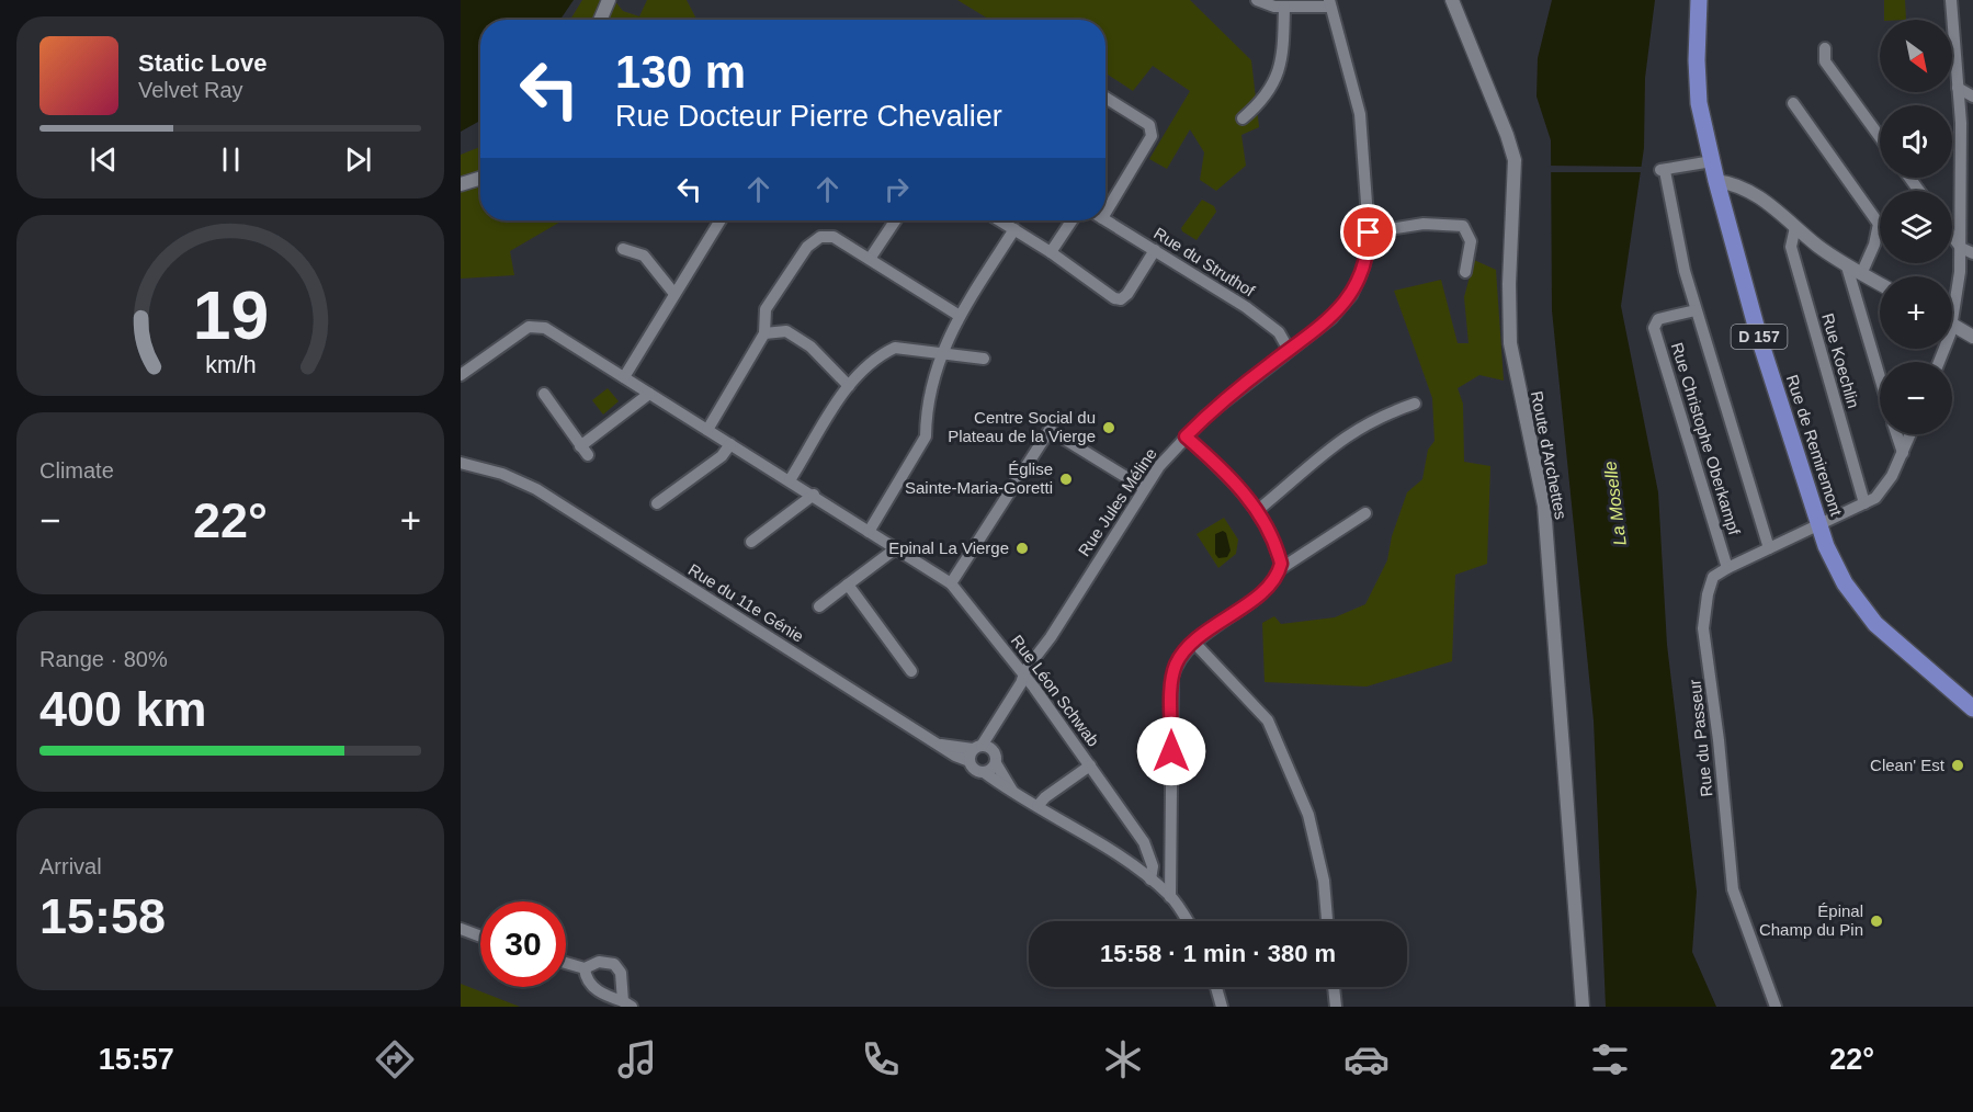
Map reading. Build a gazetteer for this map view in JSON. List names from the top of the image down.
{
  "streets": {
    "main road": ["D 157", "Rue de Remiremont"],
    "street": [
      "Rue du Struthof",
      "Rue Koechlin",
      "Rue Christophe Oberkampf",
      "Route d'Archettes",
      "Rue Jules Méline",
      "Rue du 11e Génie",
      "Rue Léon Schwab",
      "Rue du Passeur"
    ]
  },
  "crossings": [
    ["Rue du Struthof", "Rue Jules Méline"],
    ["Rue Koechlin", "Rue du Passeur"],
    ["Rue Christophe Oberkampf", "Rue du Passeur"],
    ["Rue de Remiremont", "Rue du Passeur"],
    ["Rue Jules Méline", "Rue du 11e Génie"],
    ["Rue Jules Méline", "Rue Léon Schwab"]
  ],
  "water": ["La Moselle"],
  "places": [
    "Centre Social du Plateau de la Vierge",
    "Église Sainte-Maria-Goretti",
    "Epinal La Vierge",
    "Clean' Est",
    "Épinal Champ du Pin"
  ],
  "north": "bottom right",
  "page": {
    "map_buttons": ["+", "−"],
    "turn": ["130 m", "Rue Docteur Pierre Chevalier"],
    "song": ["Static Love", "Velvet Ray"],
    "tile": [
      "Climate",
      ["Range · 80%", "400 km"],
      ["Arrival", "15:58"]
    ],
    "heat": ["−", "22°", "+"],
    "limit": "30",
    "trip": "15:58 · 1 min · 380 m",
    "tabs": ["15:57", "22°"],
    "gauge": ["19", "km/h"]
  }
}
